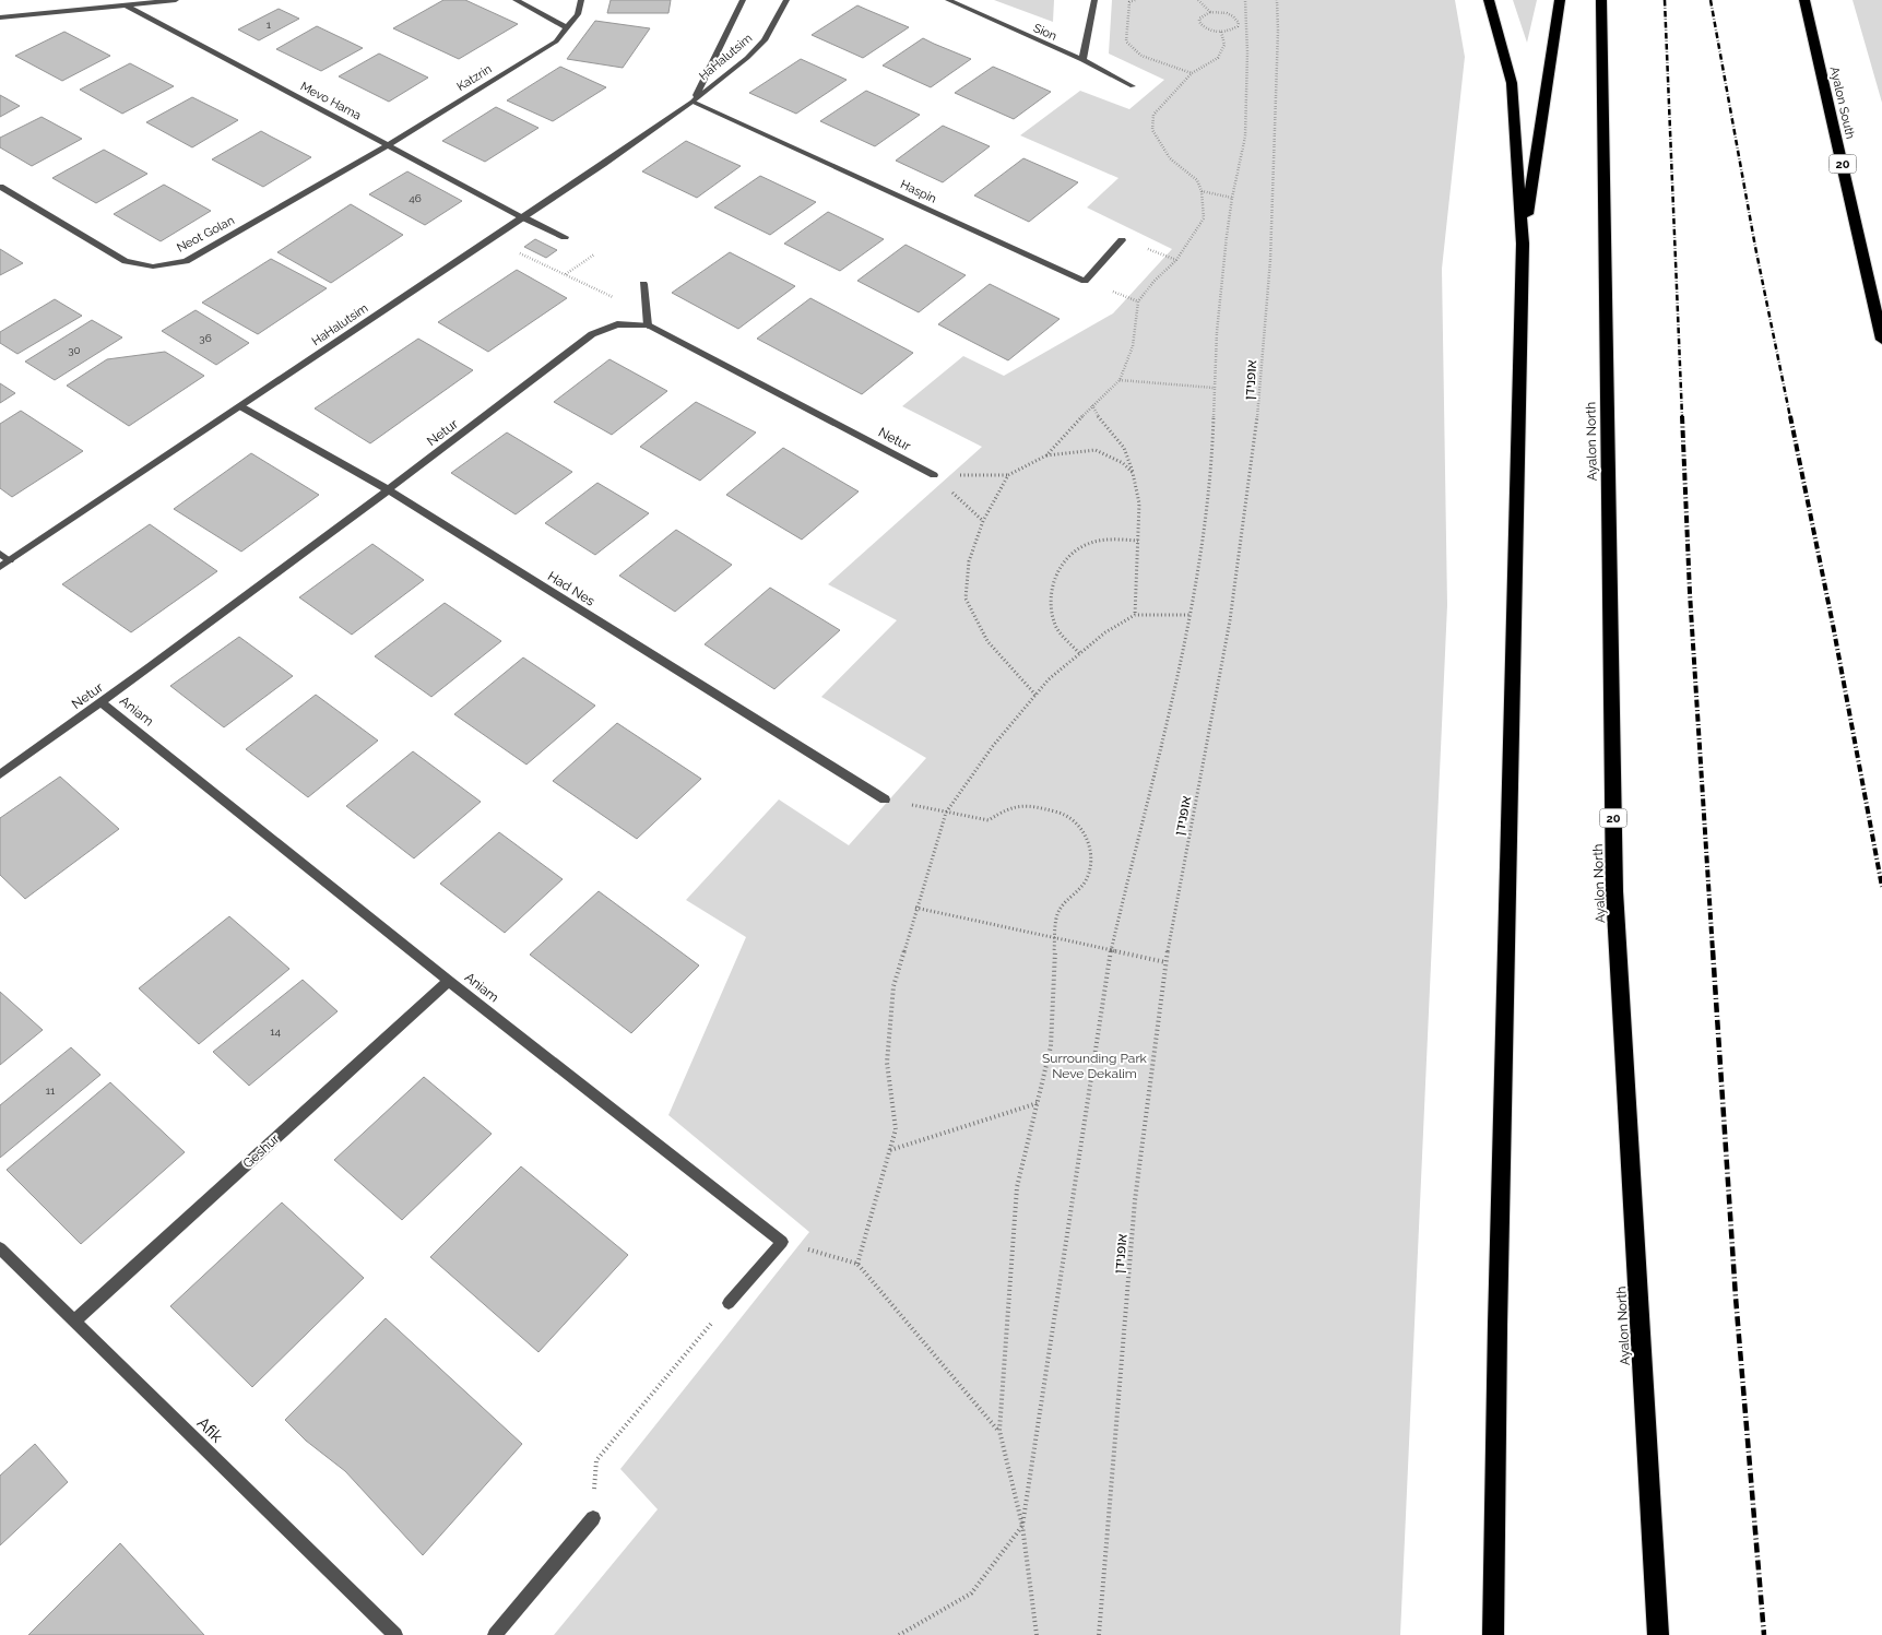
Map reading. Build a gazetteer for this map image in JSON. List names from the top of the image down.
{
  "streets": {
    "highway": ["Ayalon South", "20", "Ayalon North"],
    "street": [
      "Sion",
      "HaHalutsim",
      "Katzrin",
      "Mevo Hama",
      "Haspin",
      "Neot Golan",
      "Netur",
      "Had Nes",
      "Aniam",
      "Geshur",
      "Afik"
    ],
    "path": ["אופנידן"]
  },
  "crossings": [
    ["HaHalutsim", "Mevo Hama"],
    ["HaHalutsim", "Haspin"],
    ["HaHalutsim", "Had Nes"],
    ["Katzrin", "Mevo Hama"],
    ["Katzrin", "Neot Golan"],
    ["Mevo Hama", "Neot Golan"],
    ["Netur", "Had Nes"],
    ["Netur", "Aniam"],
    ["Aniam", "Geshur"],
    ["Geshur", "Afik"]
  ],
  "parks": ["Surrounding Park Neve Dekalim"],
  "house_numbers": [
    "1",
    "46",
    "36",
    "30",
    "14",
    "11"
  ]
}
